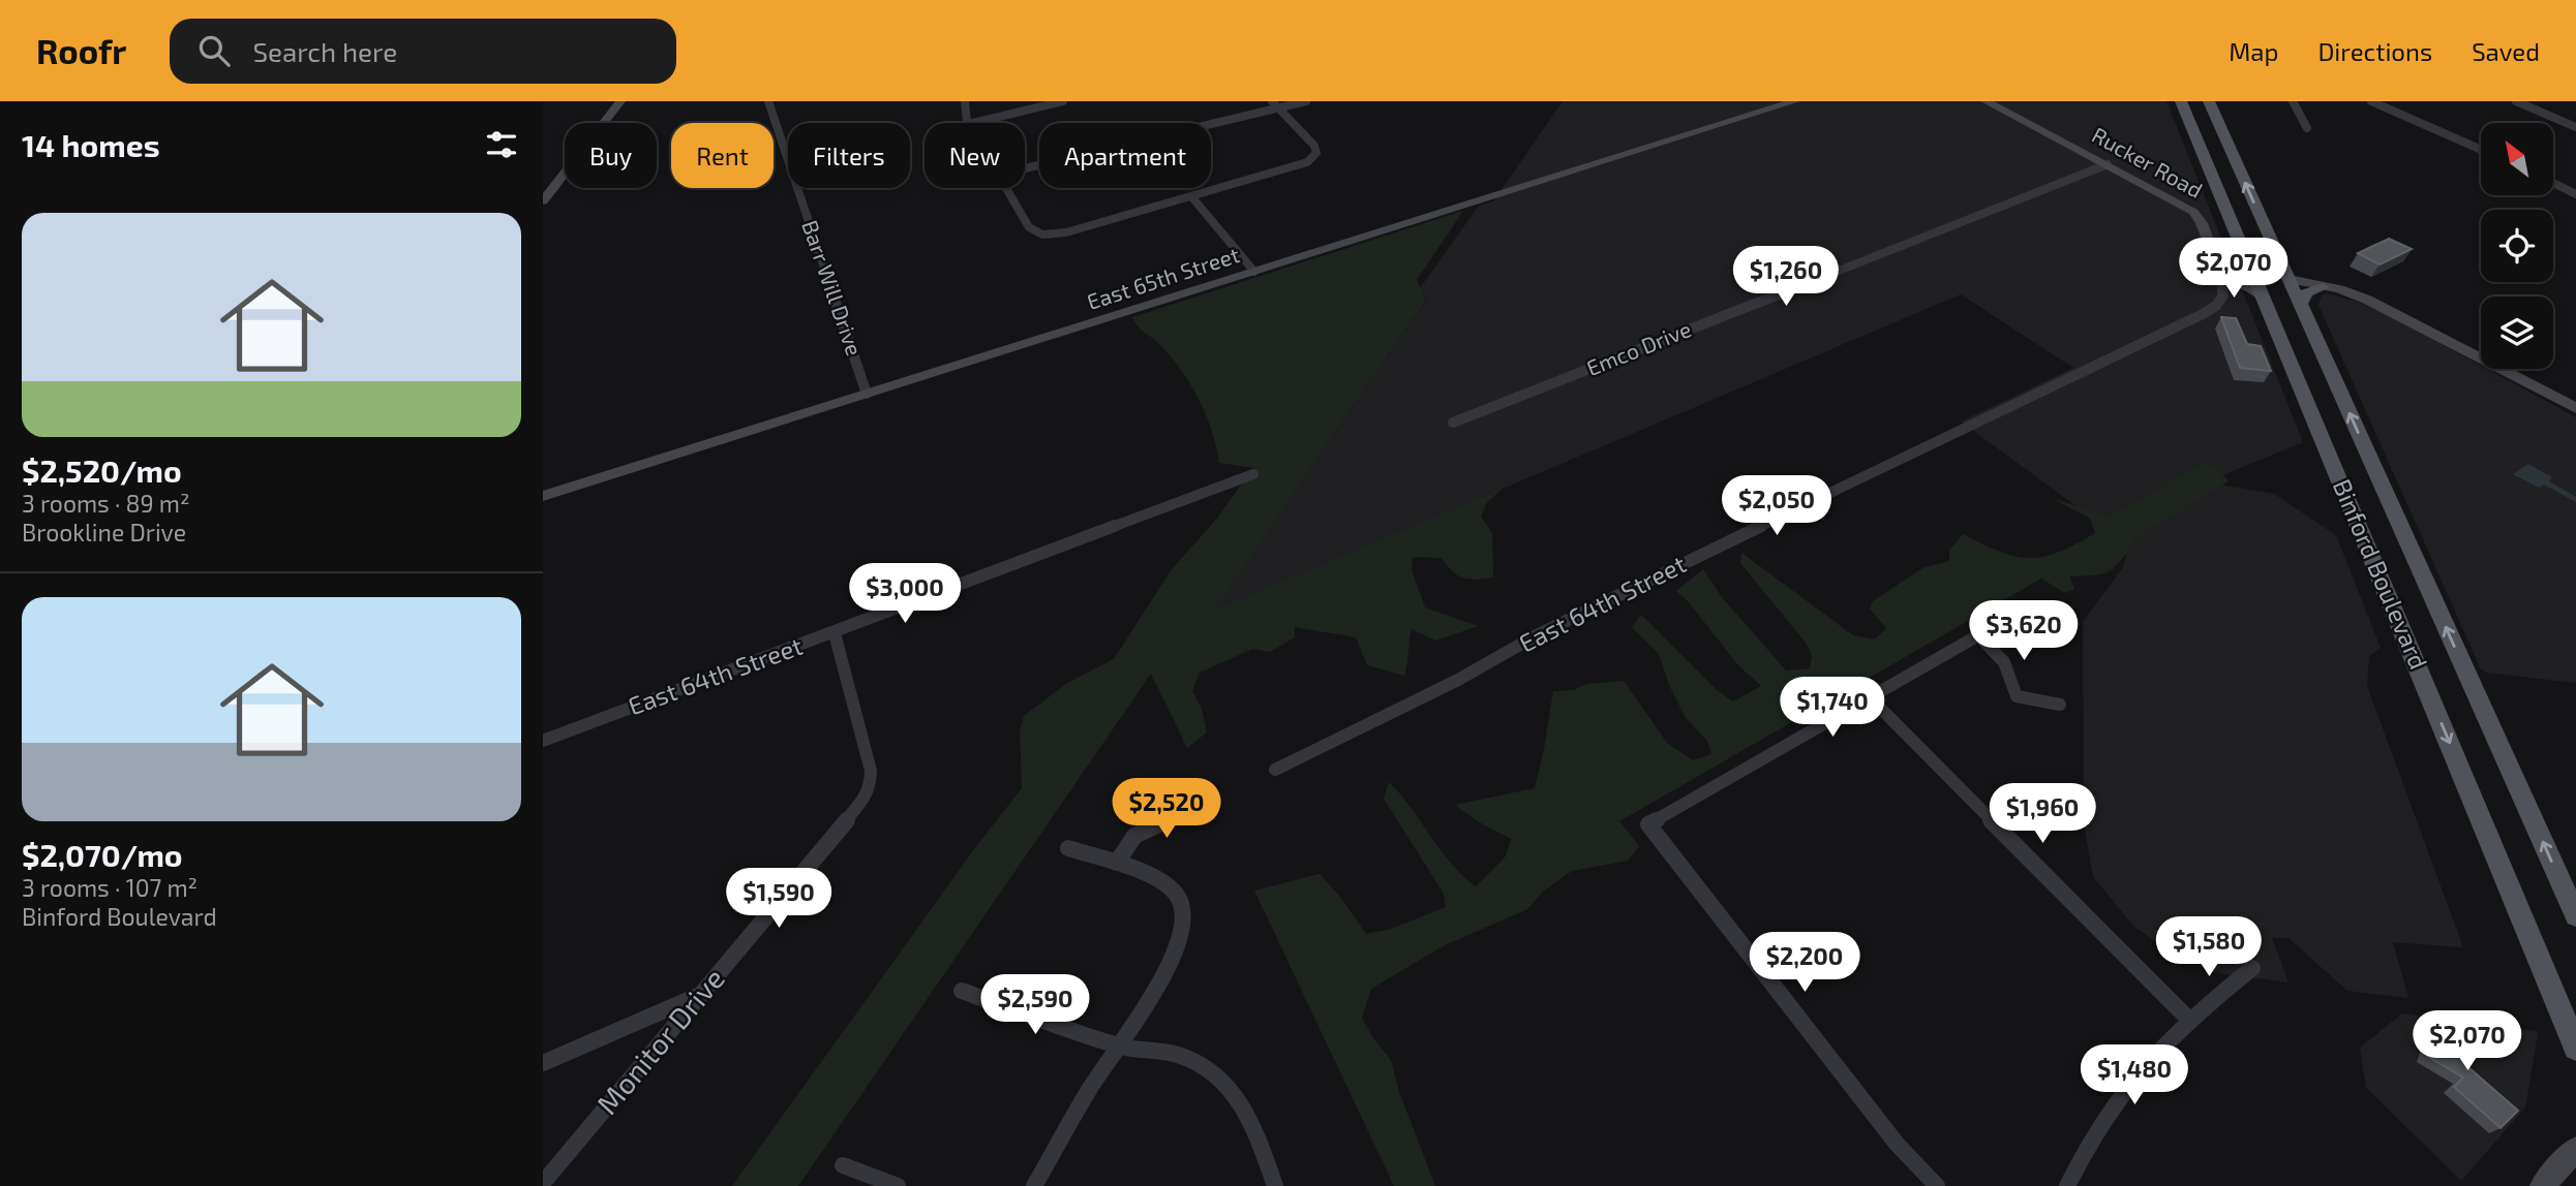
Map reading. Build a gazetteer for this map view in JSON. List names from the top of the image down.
{
  "streets": {
    "main road": ["Binford Boulevard"],
    "street": [
      "Rucker Road",
      "East 65th Street",
      "Barr Will Drive",
      "Emco Drive",
      "East 64th Street",
      "Monitor Drive"
    ]
  },
  "crossings": [
    ["Rucker Road", "Emco Drive"],
    ["Rucker Road", "East 64th Street"],
    ["East 65th Street", "Barr Will Drive"],
    ["East 64th Street", "Monitor Drive"]
  ],
  "north": "top left",
  "page": {
    "header": "Roofr",
    "search": "Search here",
    "nav": ["Map", "Directions", "Saved"],
    "heading": "14 homes",
    "chip": [
      "Buy",
      "Rent",
      "Filters",
      "New",
      "Apartment"
    ],
    "list": [
      {
        "name": "$2,520/mo",
        "note": "3 rooms · 89 m² · Brookline Drive"
      },
      {
        "name": "$2,070/mo",
        "note": "3 rooms · 107 m² · Binford Boulevard"
      }
    ],
    "price": [
      "$2,070",
      "$1,260",
      "$2,050",
      "$3,000",
      "$3,620",
      "$1,740",
      "$2,520",
      "$1,960",
      "$1,590",
      "$1,580",
      "$2,200",
      "$2,590",
      "$2,070",
      "$1,480"
    ]
  }
}
